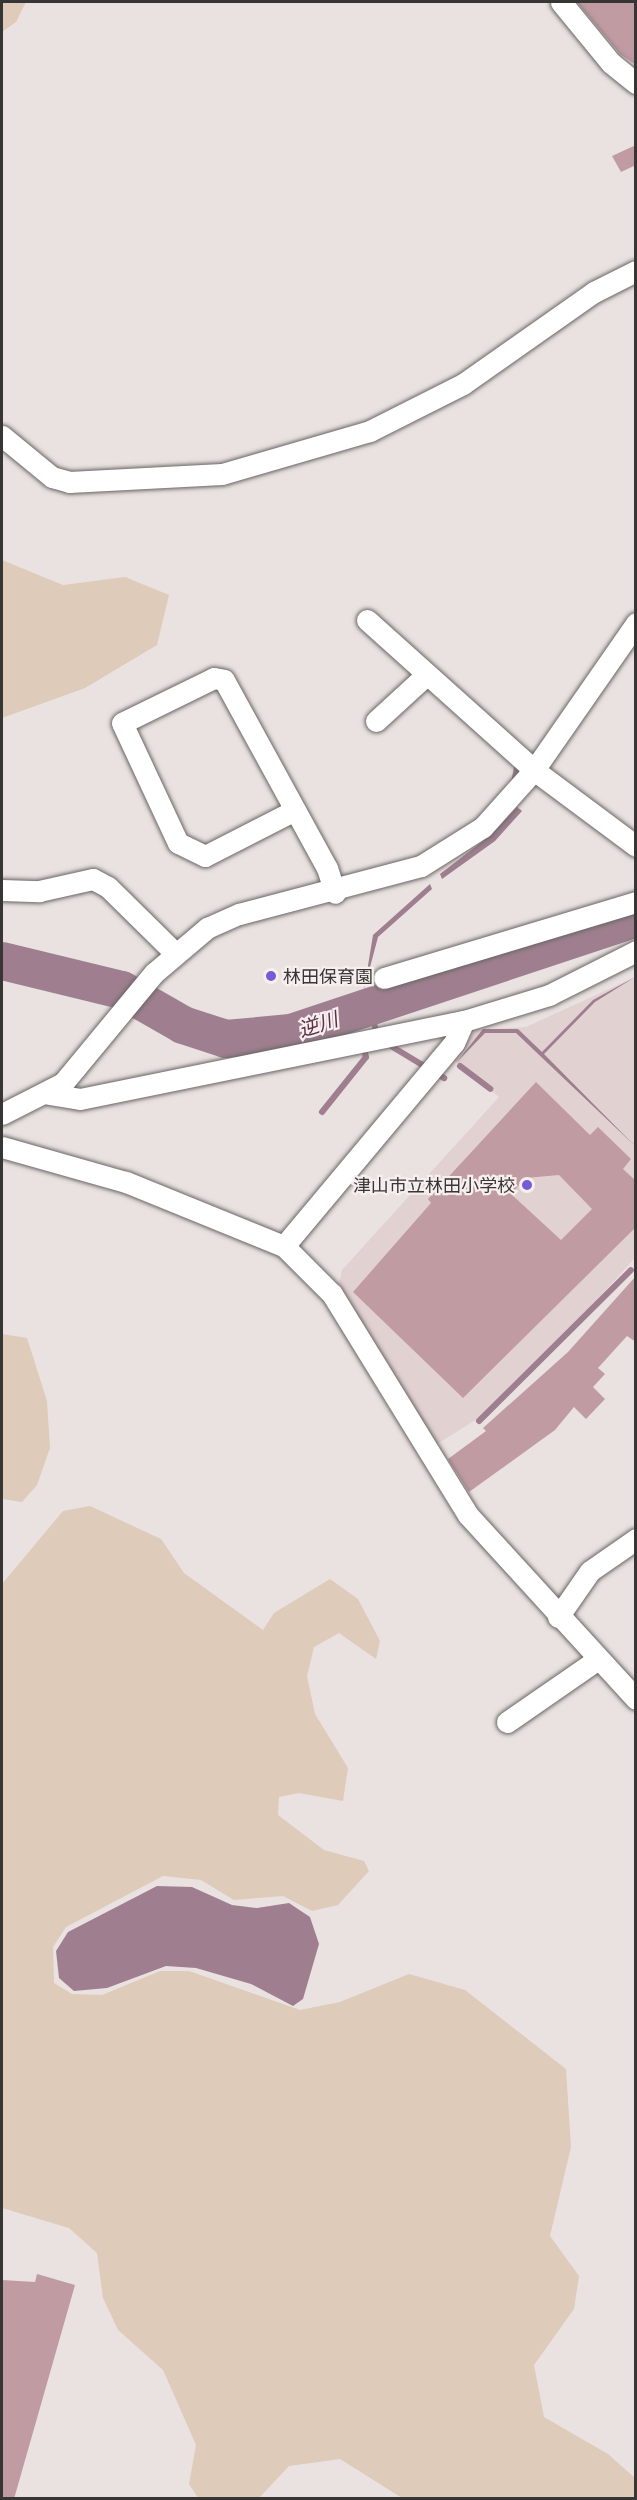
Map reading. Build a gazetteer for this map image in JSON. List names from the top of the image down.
{
  "water": ["逆川"],
  "places": ["林田保育園", "津山市立林田小学校"]
}
